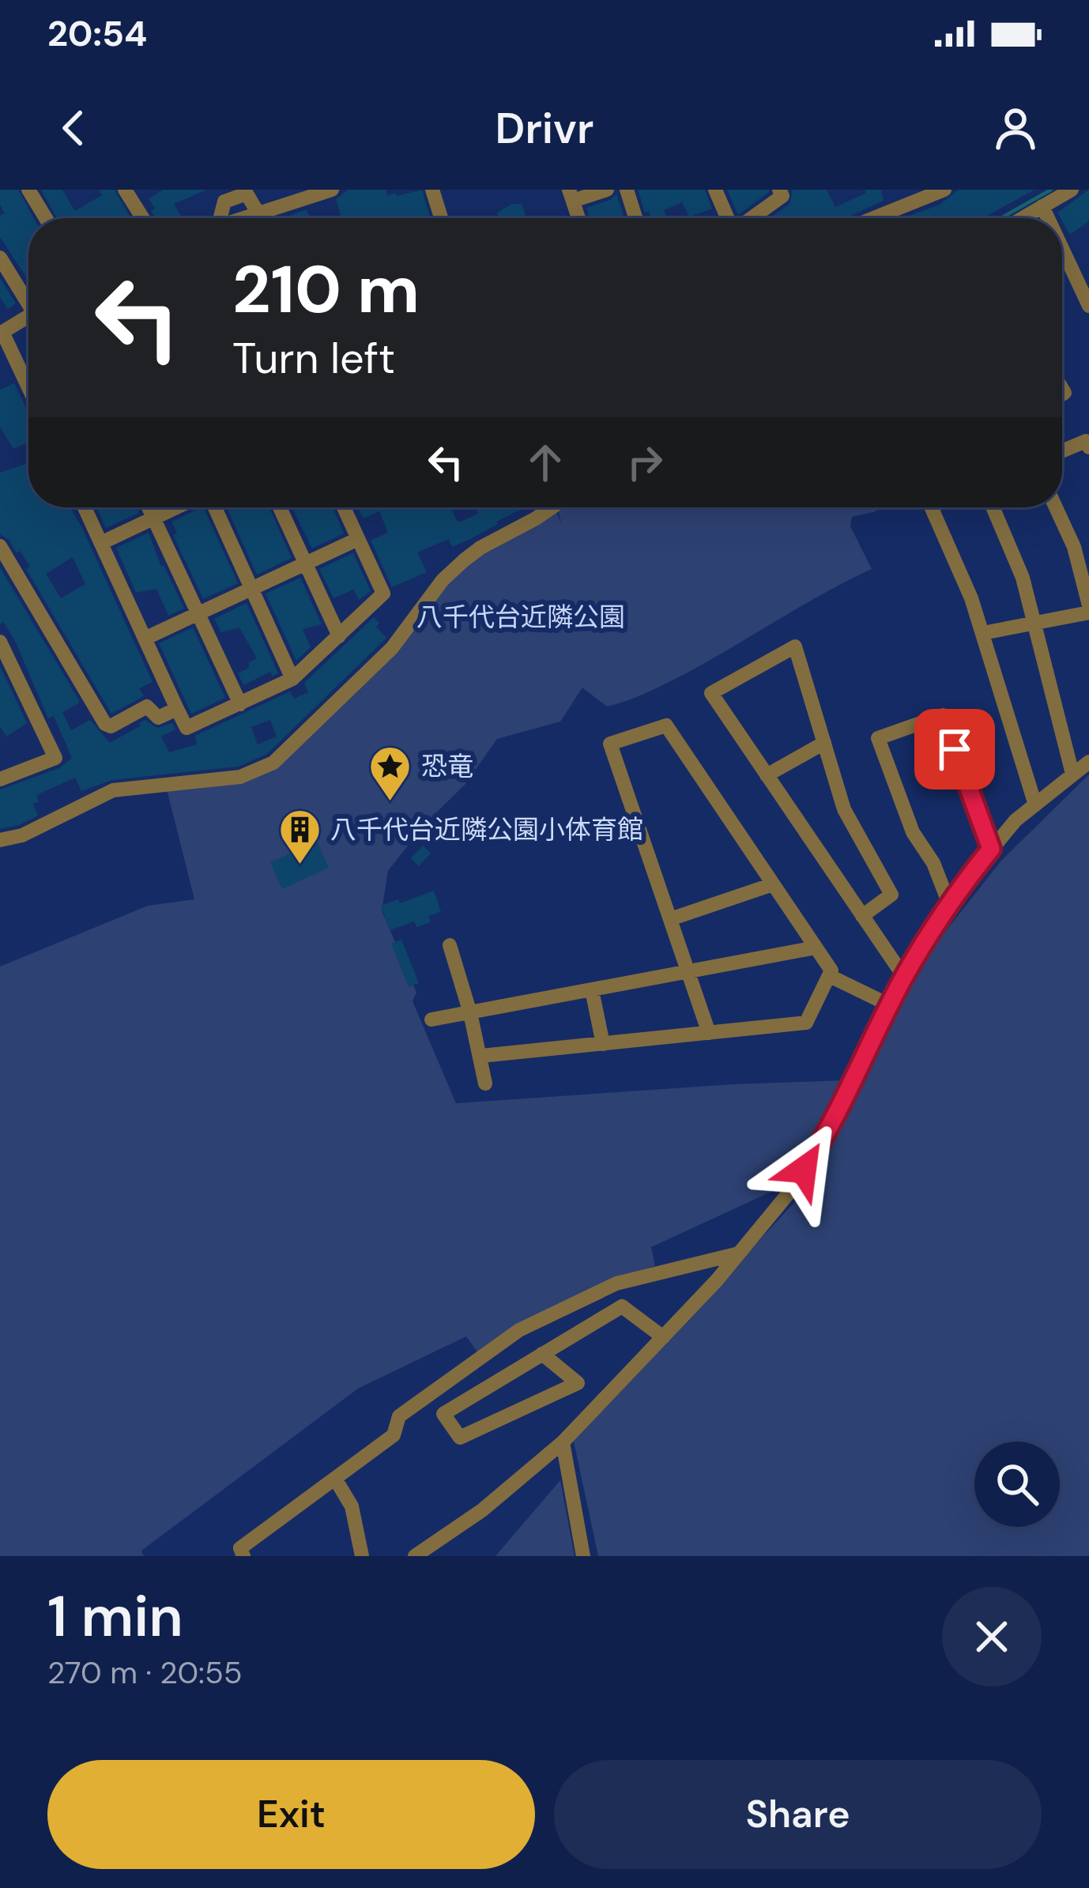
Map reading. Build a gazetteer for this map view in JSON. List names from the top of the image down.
{
  "parks": ["八千代台近隣公園"],
  "places": {
    "place": ["恐竜"],
    "building": ["八千代台近隣公園小体育館"]
  },
  "page": {
    "status": "20:54",
    "header": "Drivr",
    "turn": ["210 m", "Turn left"],
    "heading": ["1 min", "270 m · 20:55"],
    "buttons": ["Exit", "Share"]
  }
}
